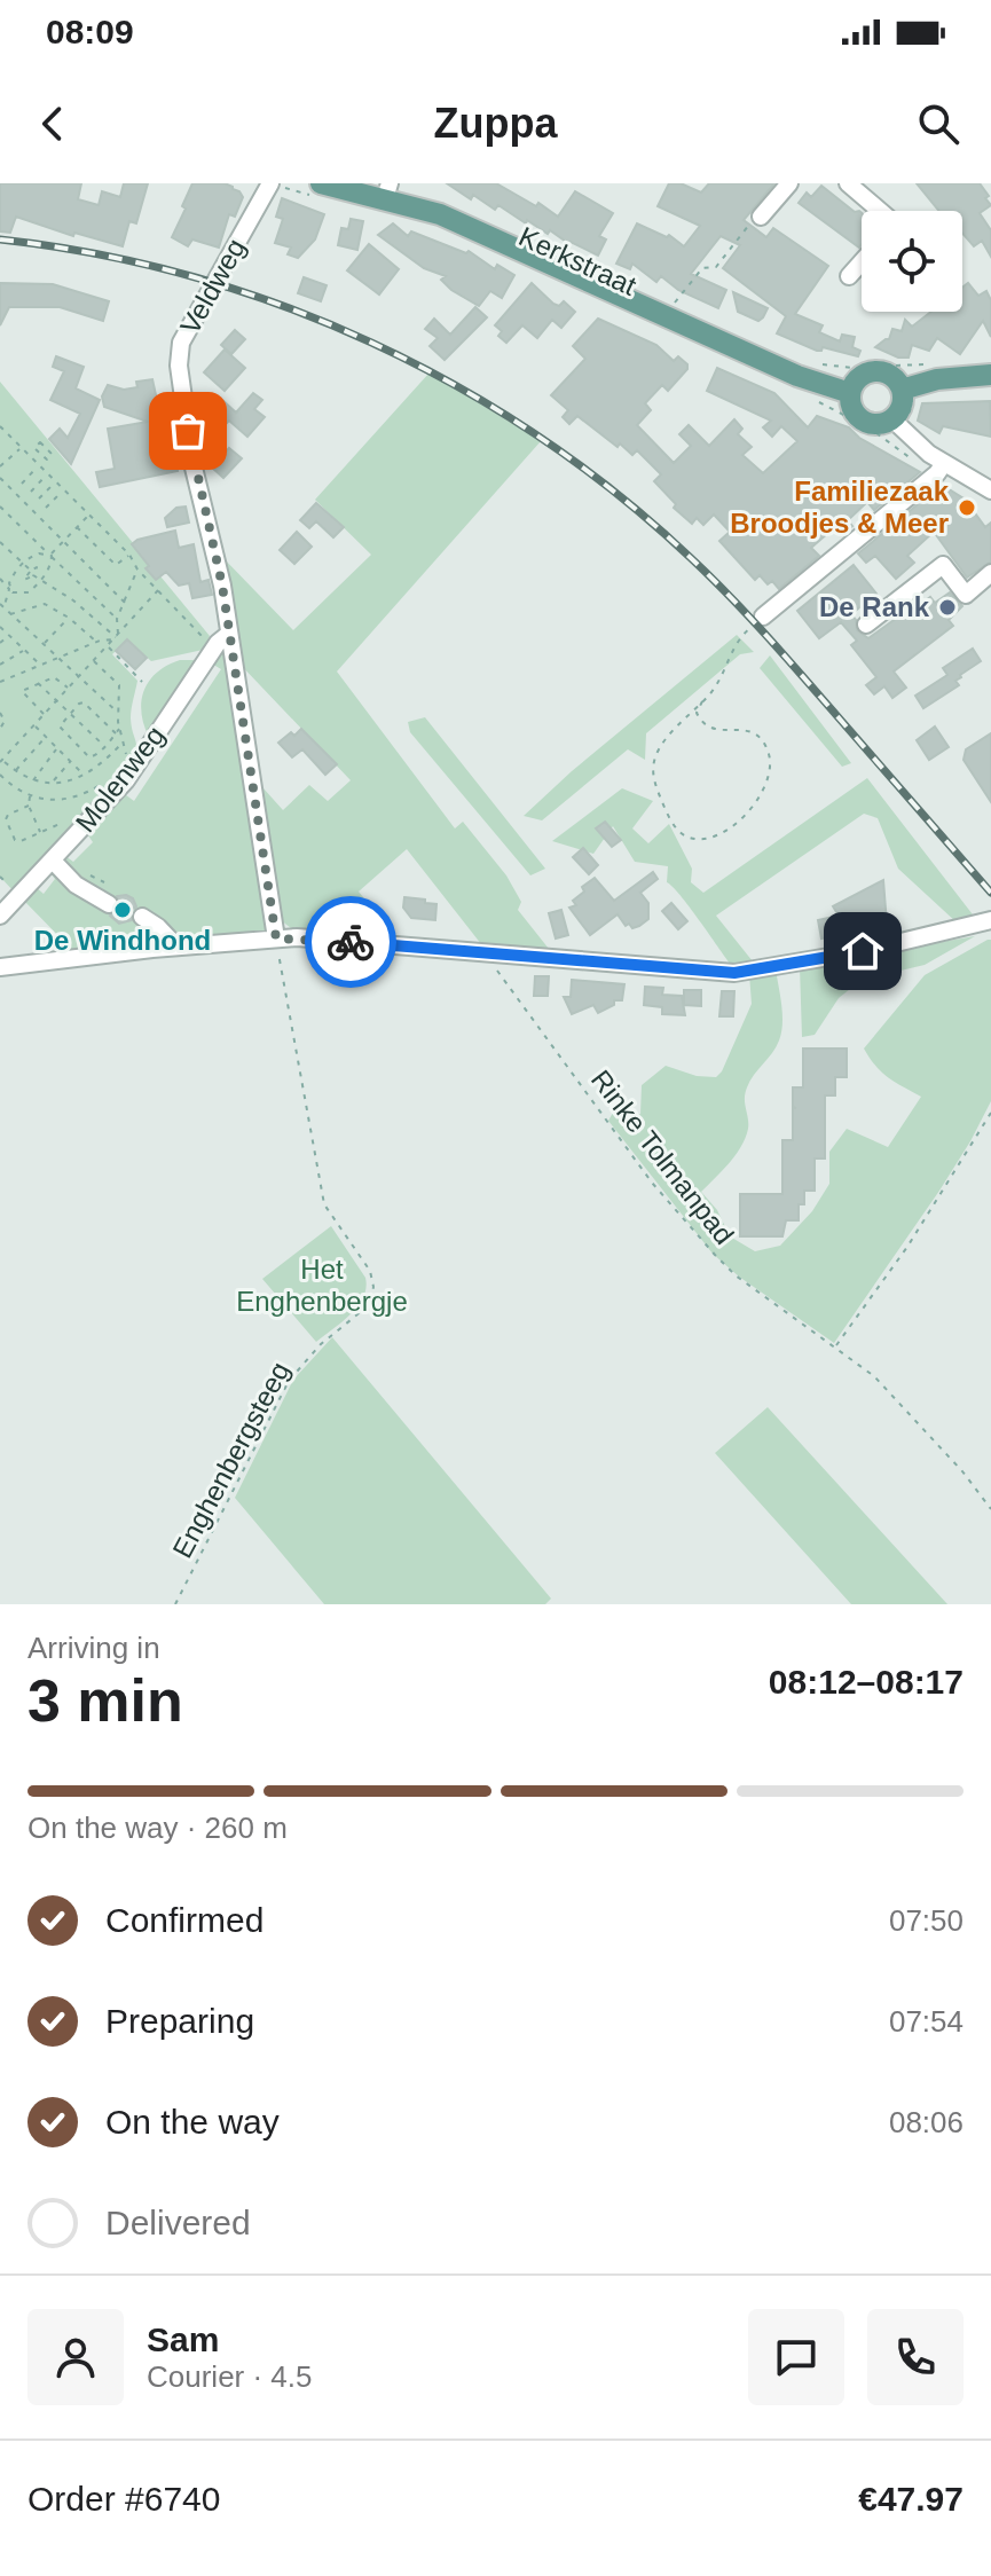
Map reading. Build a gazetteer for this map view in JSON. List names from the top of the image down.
{
  "streets": {
    "main road": ["Kerkstraat"],
    "street": ["Veldweg", "Molenweg"],
    "path": ["Rinke Tolmanpad", "Enghenbergsteeg"]
  },
  "crossings": [
    ["Veldweg", "Molenweg"],
    ["Veldweg", "Enghenbergsteeg"]
  ],
  "parks": ["Het Enghenbergje"],
  "places": ["Familiezaak Broodjes & Meer", "De Rank", "De Windhond"],
  "page": {
    "status": "08:09",
    "header": "Zuppa",
    "heading": ["3 min", "Arriving in", "08:12–08:17"],
    "panel": [
      "Sam",
      "Courier · 4.5",
      "Order #6740",
      "€47.97"
    ],
    "bar": "On the way · 260 m",
    "list": [
      ["Confirmed", "07:50"],
      ["Preparing", "07:54"],
      ["On the way", "08:06"],
      "Delivered"
    ]
  }
}
